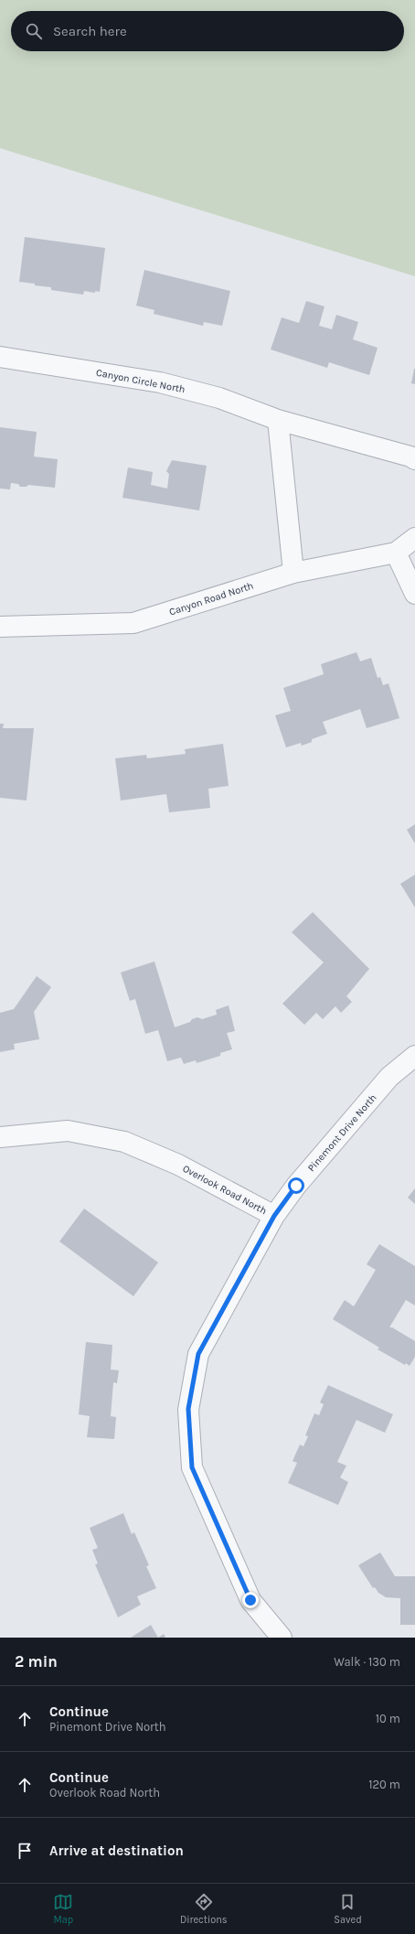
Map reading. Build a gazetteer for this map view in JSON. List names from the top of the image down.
{
  "streets": {
    "street": [
      "Canyon Circle North",
      "Canyon Road North",
      "Pinemont Drive North",
      "Overlook Road North"
    ]
  },
  "crossings": [
    ["Pinemont Drive North", "Overlook Road North"]
  ],
  "page": {
    "search": "Search here",
    "heading": ["2 min", "Walk · 130 m"],
    "list": [
      ["Continue", "Pinemont Drive North", "10 m"],
      ["Continue", "Overlook Road North", "120 m"],
      "Arrive at destination"
    ],
    "nav": ["Map", "Directions", "Saved"]
  }
}
